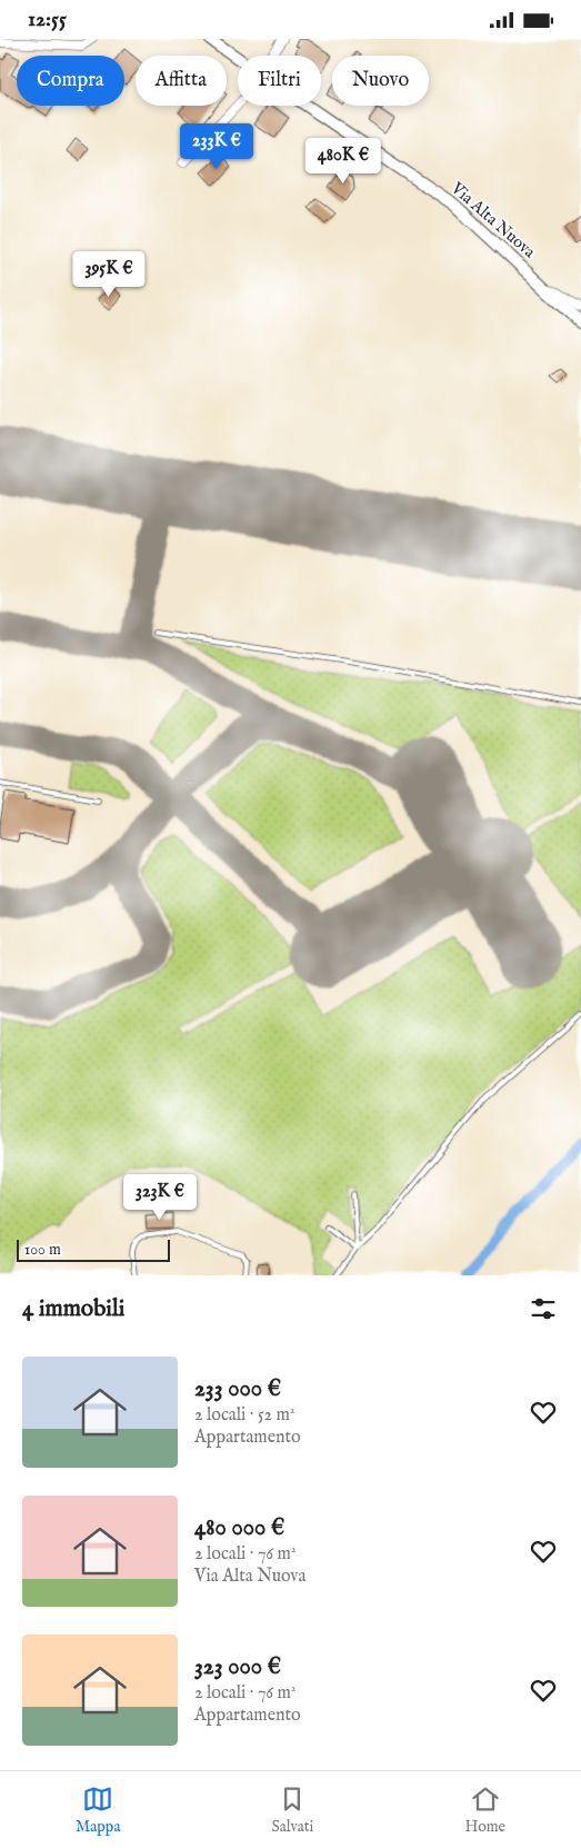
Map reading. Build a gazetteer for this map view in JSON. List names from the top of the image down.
{
  "streets": {
    "street": ["Via Alta Nuova"]
  },
  "scale_bar": "100 m",
  "page": {
    "status": "12:55",
    "chip": [
      "Compra",
      "Affitta",
      "Filtri",
      "Nuovo"
    ],
    "price": [
      "233K €",
      "480K €",
      "395K €",
      "323K €"
    ],
    "scale": "100 m",
    "heading": "4 immobili",
    "list": [
      {
        "name": "233 000 €",
        "note": "2 locali · 52 m² · Appartamento"
      },
      {
        "name": "480 000 €",
        "note": "2 locali · 76 m² · Via Alta Nuova"
      },
      {
        "name": "323 000 €",
        "note": "2 locali · 76 m² · Appartamento"
      }
    ],
    "tabs": ["Mappa", "Salvati", "Home"]
  }
}
